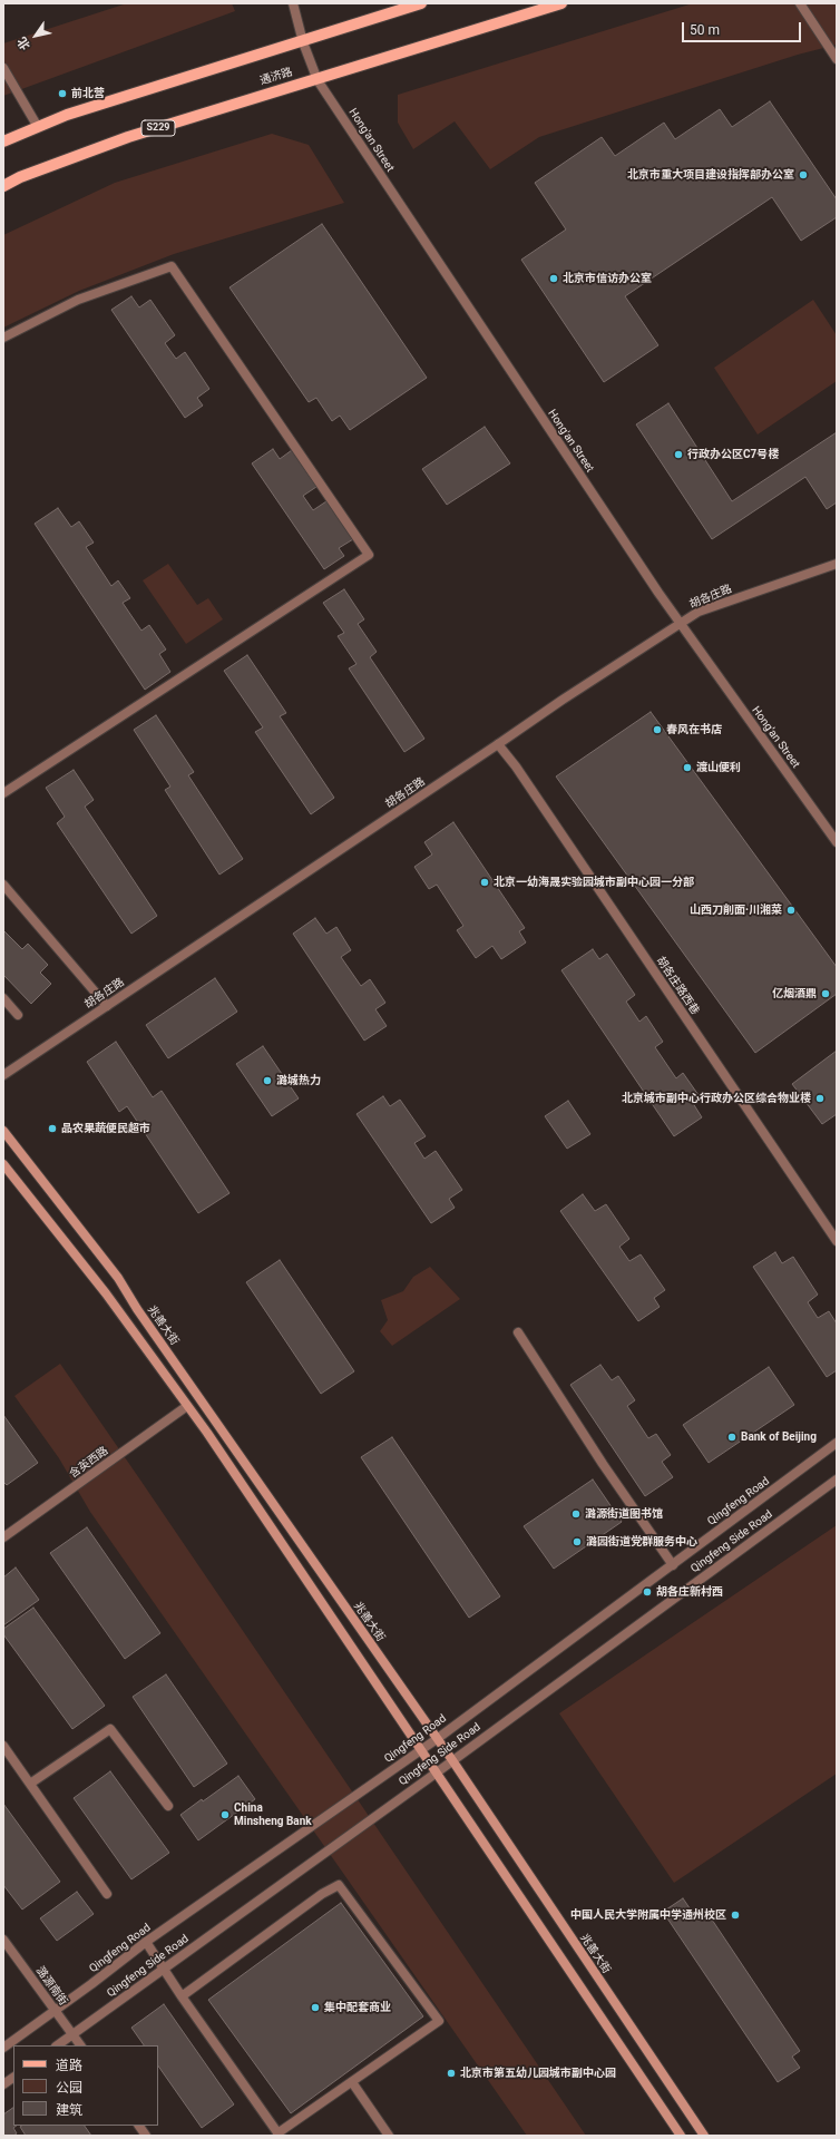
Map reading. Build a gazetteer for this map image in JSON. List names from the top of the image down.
{
  "streets": {
    "main road": ["通济路", "S229", "兆善大街"],
    "street": [
      "Hong'an Street",
      "胡各庄路",
      "胡各庄路西巷",
      "含英西路",
      "Qingfeng Road",
      "Qingfeng Side Road",
      "潞源南街"
    ]
  },
  "crossings": [
    ["通济路", "Hong'an Street"],
    ["Hong'an Street", "胡各庄路"],
    ["胡各庄路", "胡各庄路西巷"],
    ["兆善大街", "Qingfeng Road"],
    ["兆善大街", "Qingfeng Side Road"],
    ["Qingfeng Road", "潞源南街"],
    ["Qingfeng Side Road", "潞源南街"]
  ],
  "places": [
    "前北营",
    "北京市重大项目建设指挥部办公室",
    "北京市信访办公室",
    "行政办公区C7号楼",
    "春风在书店",
    "渡山便利",
    "北京一幼海晟实验园城市副中心园一分部",
    "山西刀削面·川湘菜",
    "亿烟酒鼎",
    "潞城热力",
    "北京城市副中心行政办公区综合物业楼",
    "品农果蔬便民超市",
    "Bank of Beijing",
    "潞源街道图书馆",
    "潞园街道党群服务中心",
    "胡各庄新村西",
    "China Minsheng Bank",
    "中国人民大学附属中学通州校区",
    "集中配套商业",
    "北京市第五幼儿园城市副中心园"
  ],
  "legend": ["道路", "公园", "建筑"],
  "scale_bar": "50 m",
  "north": "bottom left"
}
